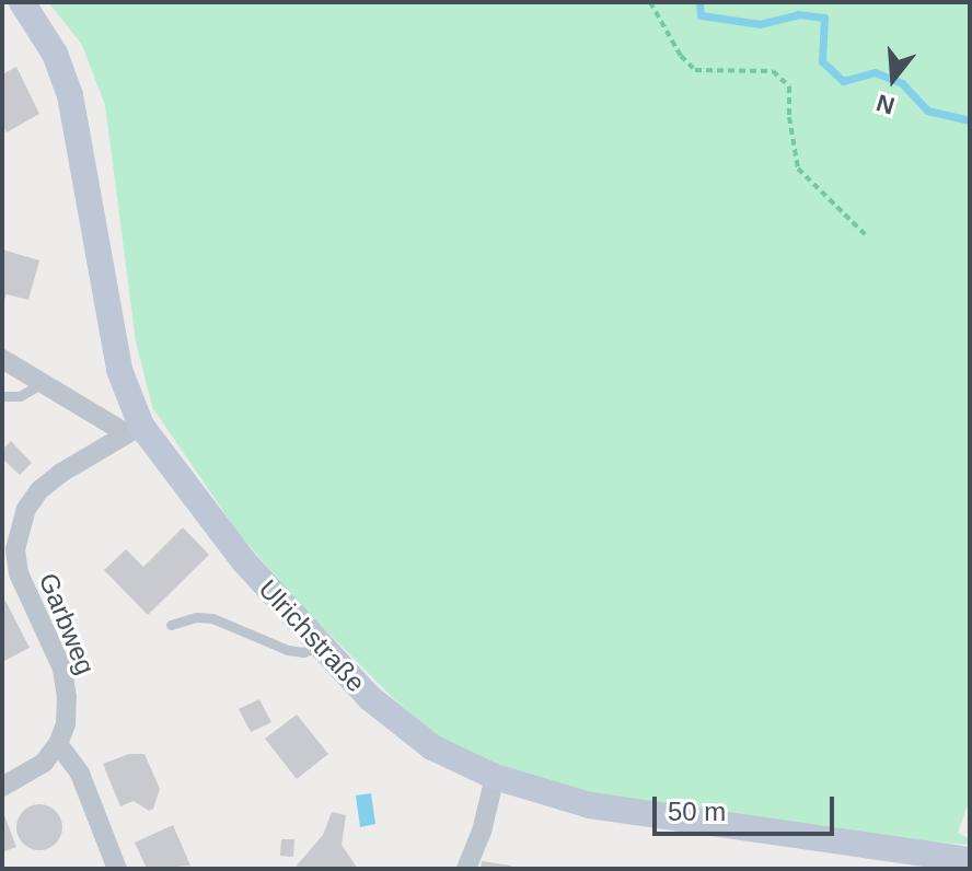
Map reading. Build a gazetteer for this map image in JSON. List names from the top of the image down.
{
  "streets": {
    "street": ["Garbweg", "Ulrichstraße"]
  },
  "crossings": [
    ["Garbweg", "Ulrichstraße"]
  ],
  "scale_bar": "50 m",
  "north": "bottom"
}
